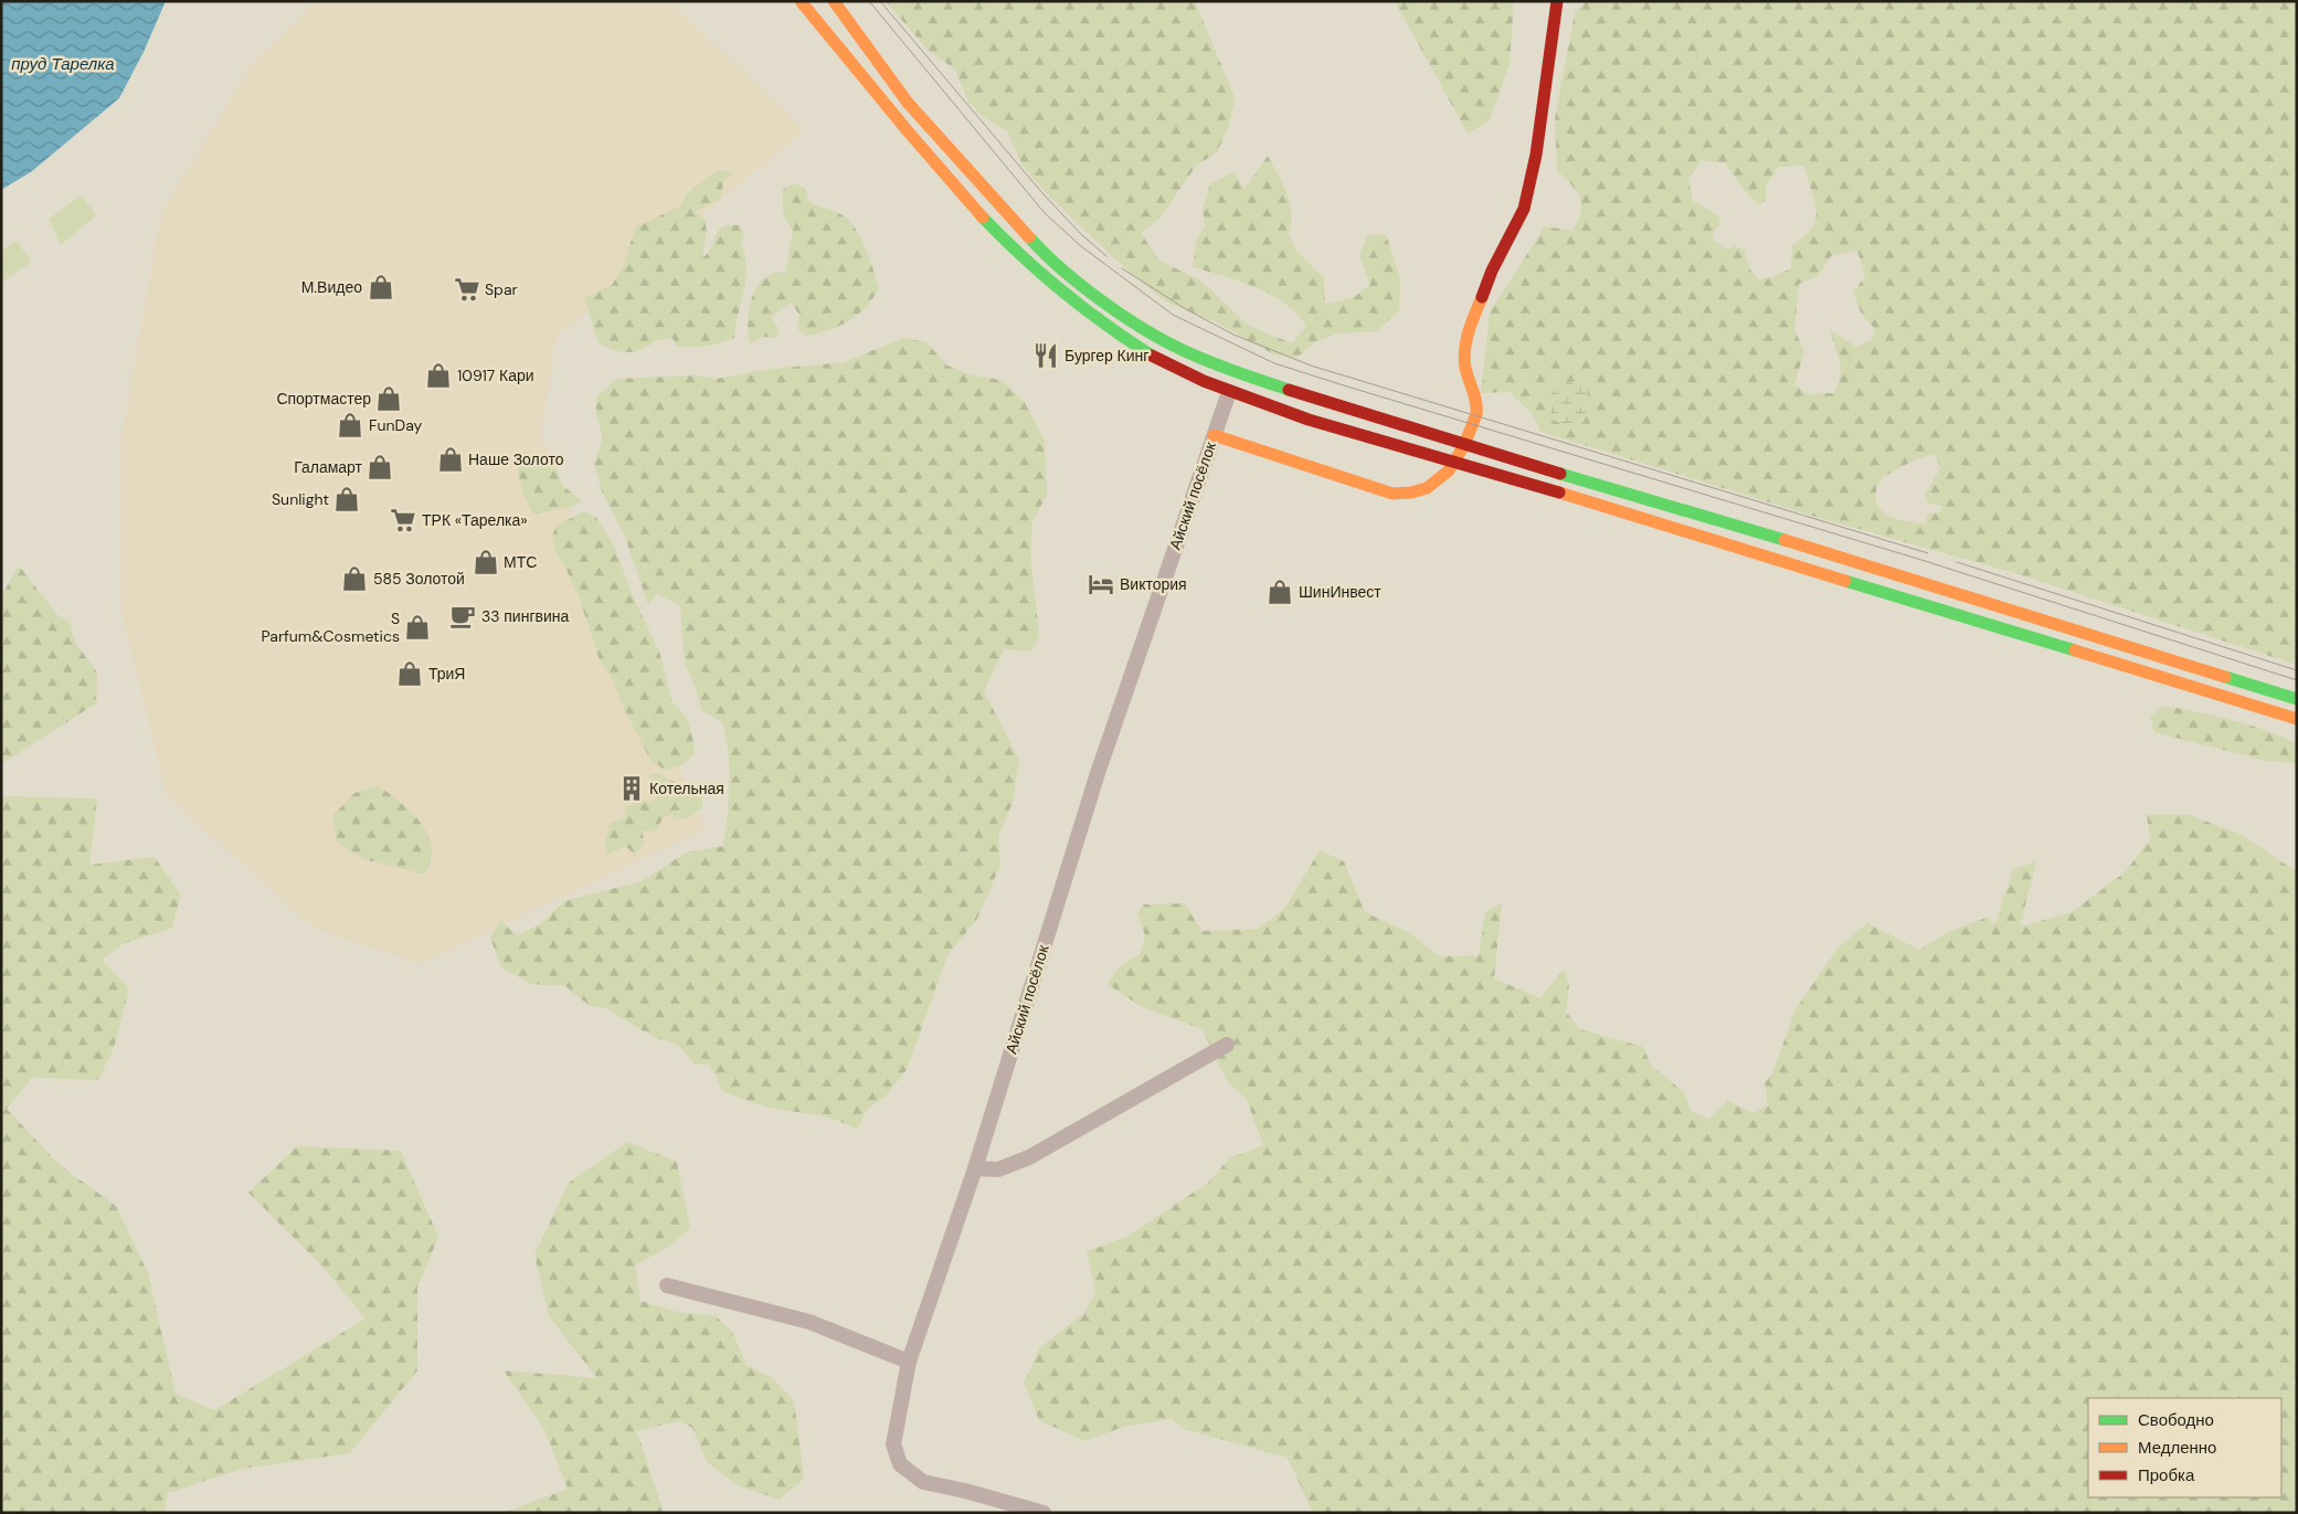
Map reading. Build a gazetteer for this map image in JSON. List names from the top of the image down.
{
  "streets": {
    "street": ["Айский посёлок"]
  },
  "water": ["пруд Тарелка"],
  "places": {
    "shop": [
      "М.Видео",
      "10917 Кари",
      "Спортмастер",
      "FunDay",
      "Наше Золото",
      "Галамарт",
      "Sunlight",
      "МТС",
      "585 Золотой",
      "ШинИнвест",
      "S Parfum&Cosmetics",
      "ТриЯ"
    ],
    "supermarket": ["Spar", "ТРК «Тарелка»"],
    "restaurant": ["Бургер Кинг"],
    "hotel": ["Виктория"],
    "cafe": ["33 пингвина"],
    "building": ["Котельная"]
  },
  "legend": ["Свободно", "Медленно", "Пробка"]
}
